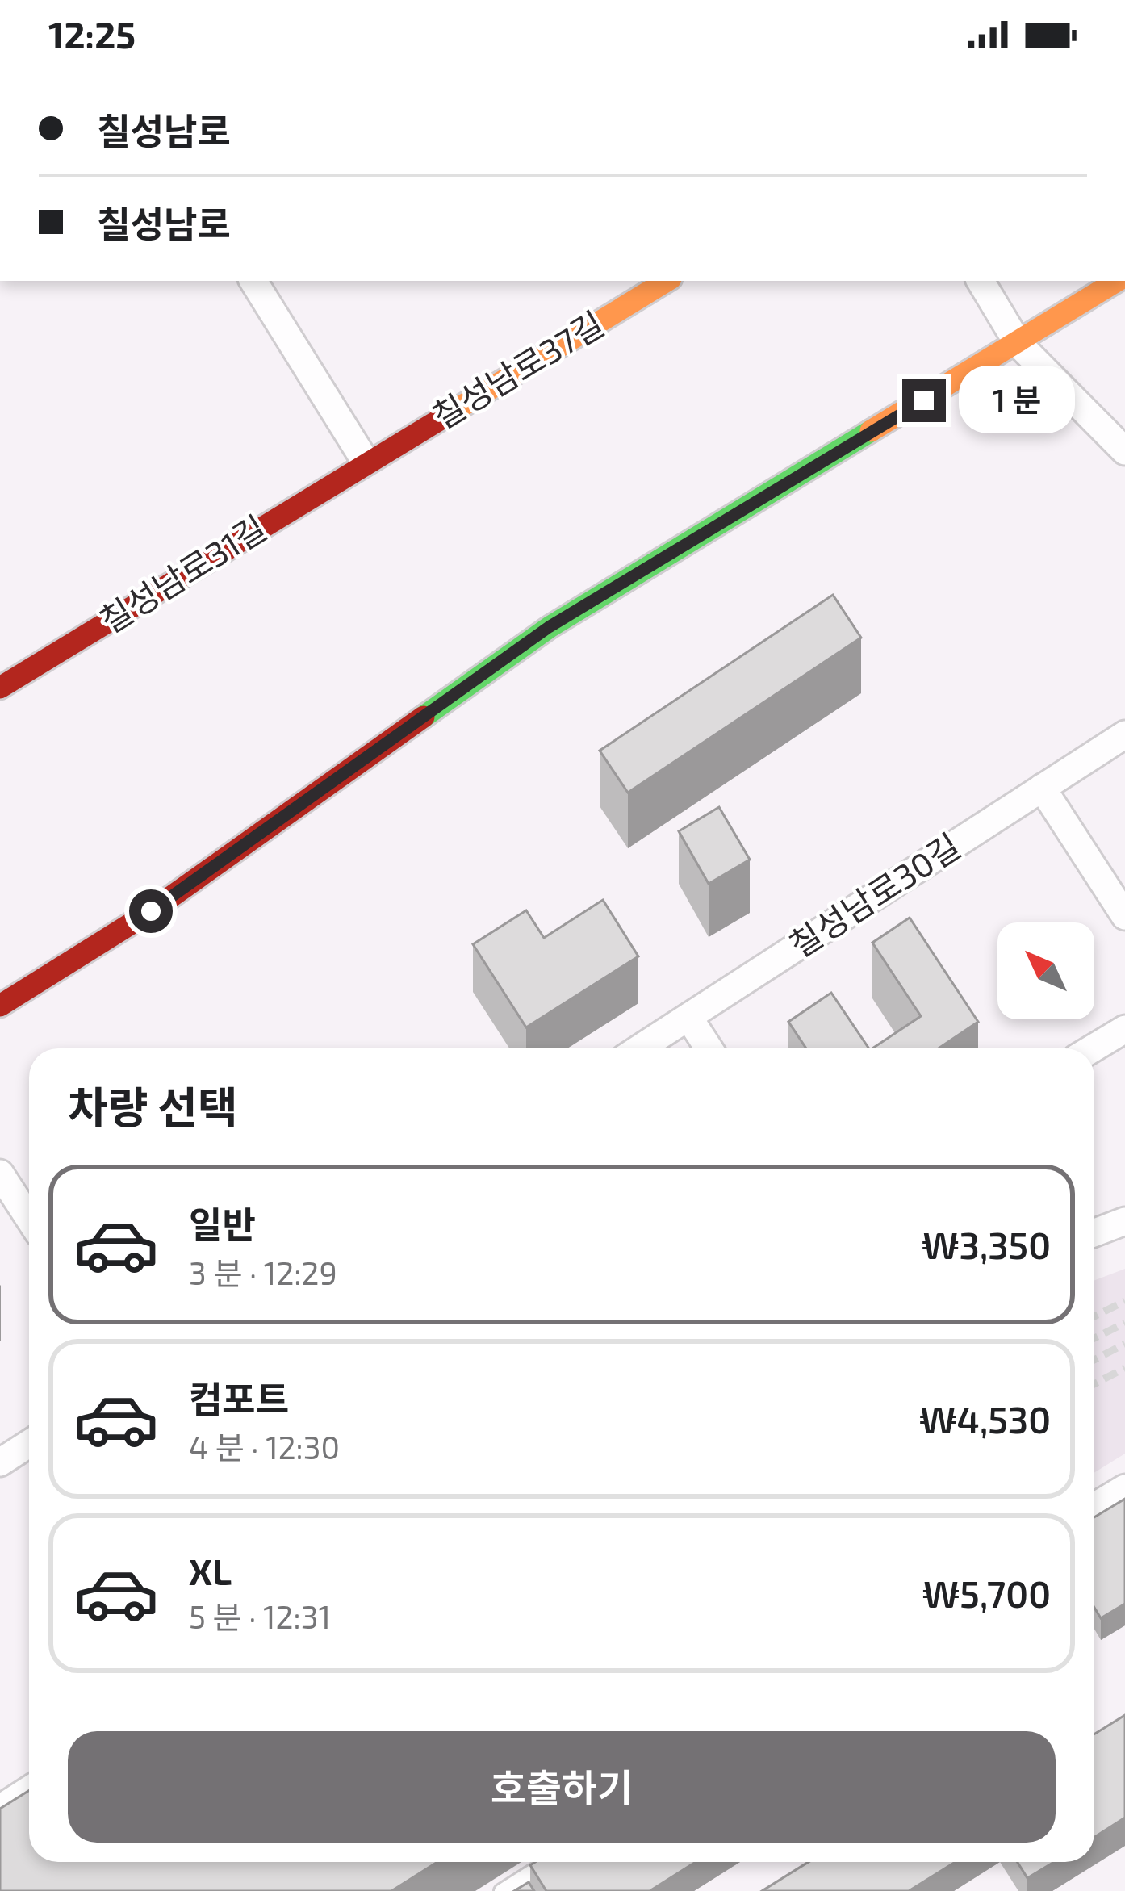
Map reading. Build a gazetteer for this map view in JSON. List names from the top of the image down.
{
  "streets": {
    "street": ["칠성남로37길", "칠성남로31길", "칠성남로30길"]
  },
  "crossings": [
    ["칠성남로37길", "칠성남로31길"]
  ],
  "north": "top left",
  "page": {
    "status": "12:25",
    "banner": ["칠성남로", "칠성남로"],
    "bubble": "1 분",
    "heading": "차량 선택",
    "list": [
      {
        "name": "일반",
        "note": "3 분 · 12:29",
        "value": "₩3,350"
      },
      {
        "name": "컴포트",
        "note": "4 분 · 12:30",
        "value": "₩4,530"
      },
      {
        "name": "XL",
        "note": "5 분 · 12:31",
        "value": "₩5,700"
      }
    ],
    "buttons": "호출하기"
  }
}
